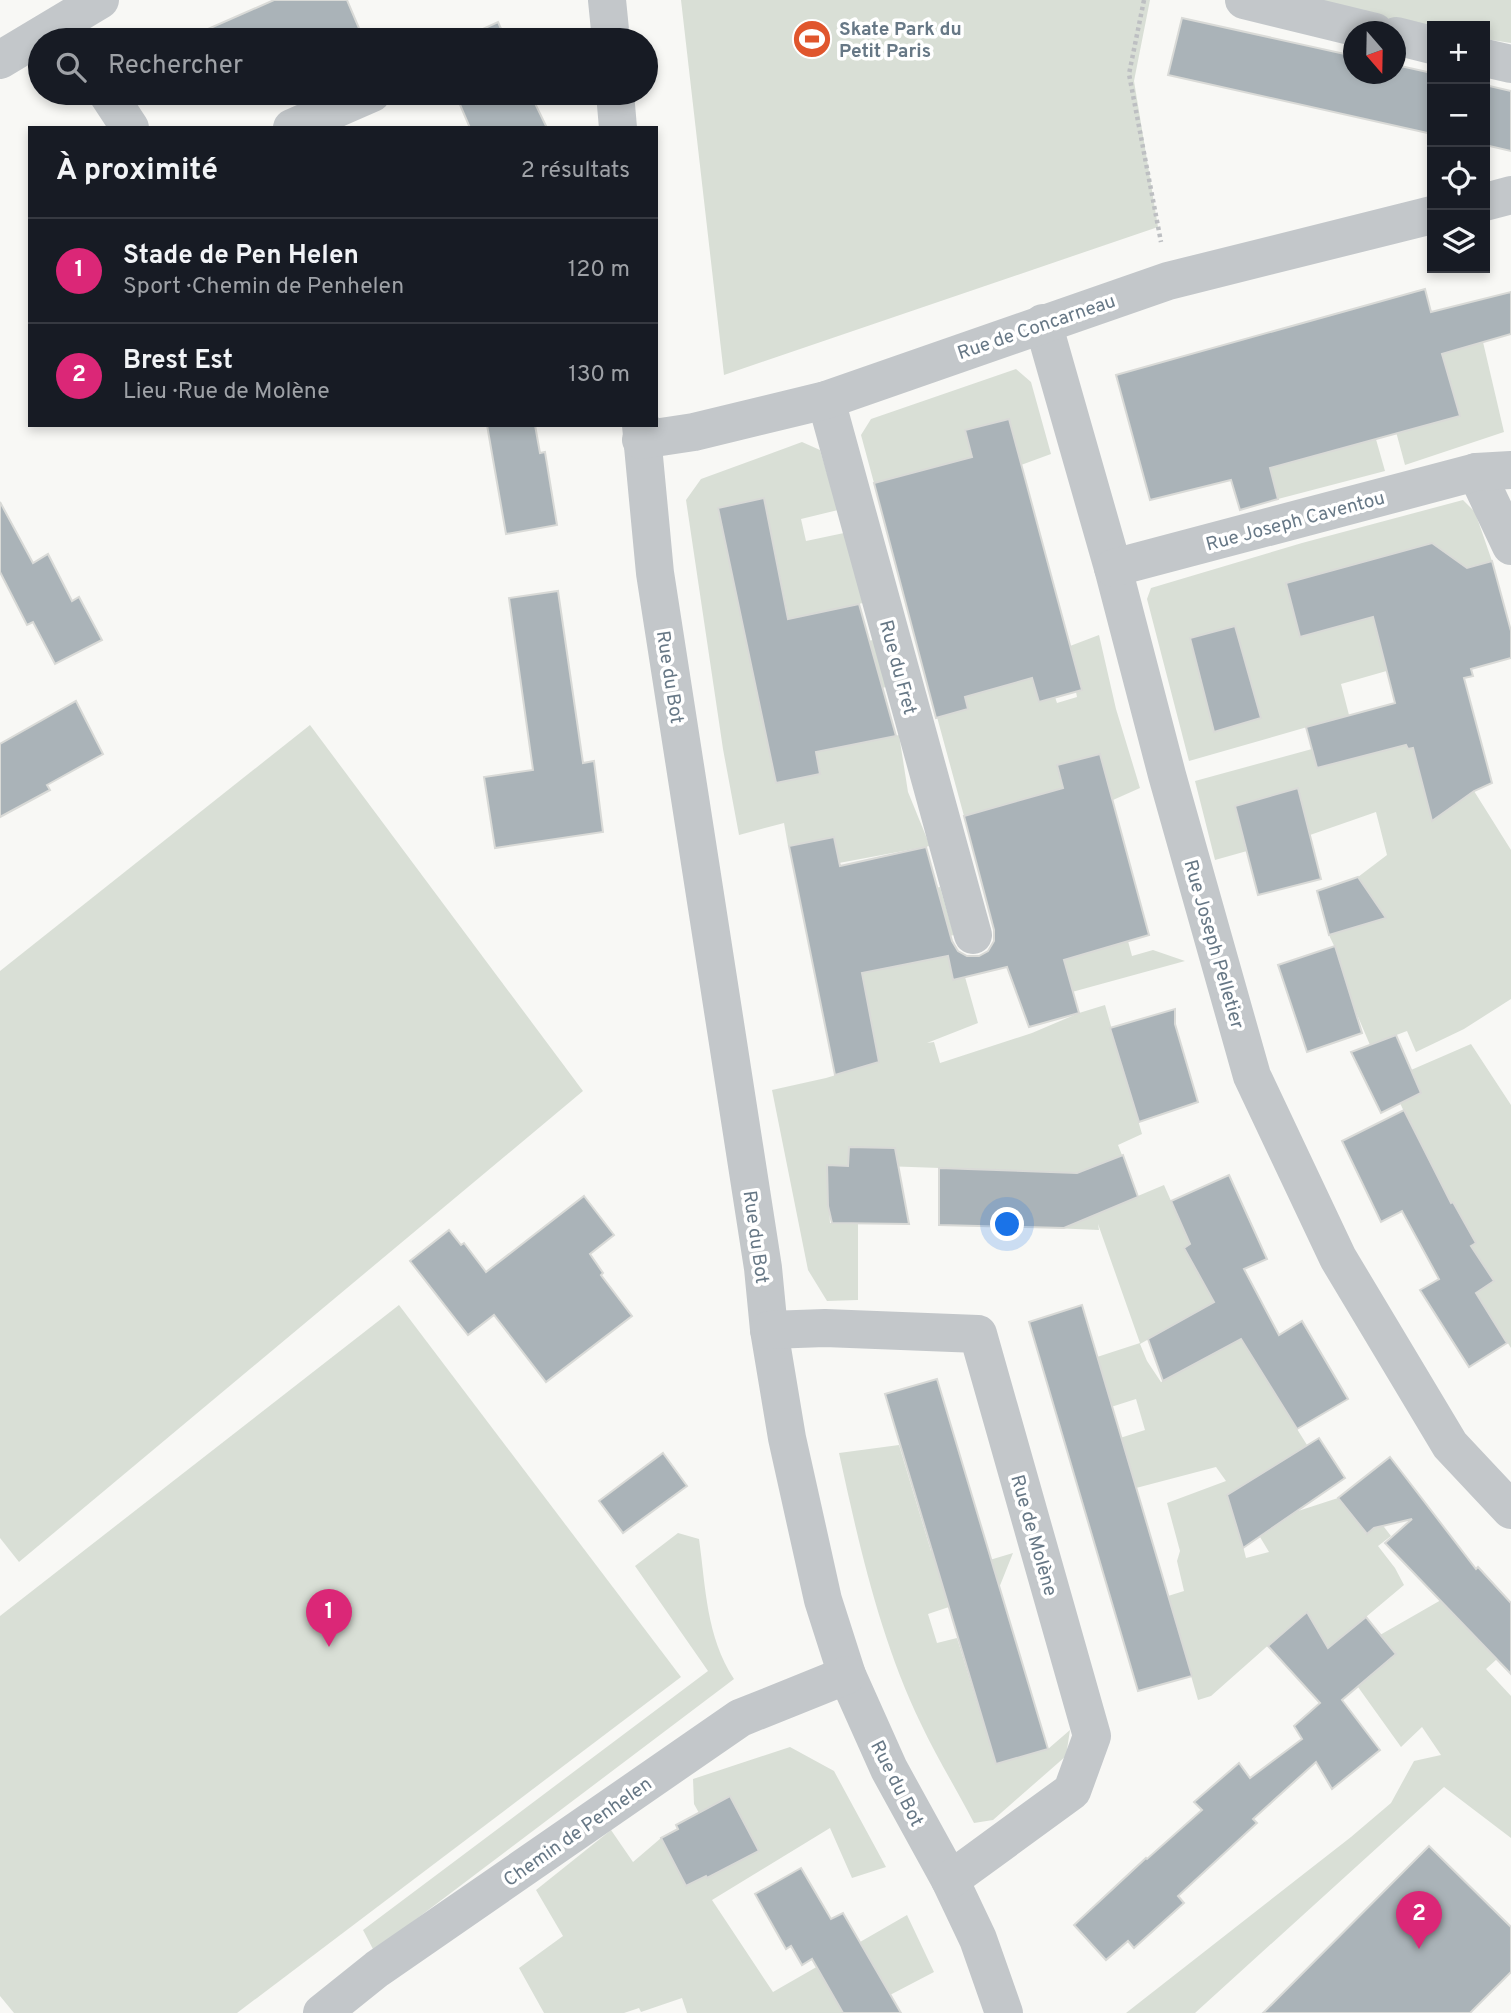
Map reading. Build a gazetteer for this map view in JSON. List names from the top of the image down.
{
  "streets": {
    "street": [
      "Rue de Concarneau",
      "Rue Joseph Caventou",
      "Rue du Fret",
      "Rue du Bot",
      "Rue Joseph Pelletier",
      "Rue de Molène",
      "Chemin de Penhelen"
    ]
  },
  "crossings": [
    ["Rue de Concarneau", "Rue du Fret"],
    ["Rue de Concarneau", "Rue du Bot"],
    ["Rue de Concarneau", "Rue Joseph Pelletier"],
    ["Rue Joseph Caventou", "Rue Joseph Pelletier"],
    ["Rue du Bot", "Rue de Molène"],
    ["Rue du Bot", "Chemin de Penhelen"]
  ],
  "places": {
    "sports": ["Skate Park du Petit Paris"]
  },
  "north": "bottom",
  "page": {
    "map_buttons": ["+", "−"],
    "search": "Rechercher",
    "heading": ["À proximité", "2 résultats"],
    "list": [
      {
        "mark": "1",
        "name": "Stade de Pen Helen",
        "note": "Sport · Chemin de Penhelen",
        "value": "120 m"
      },
      {
        "mark": "2",
        "name": "Brest Est",
        "note": "Lieu · Rue de Molène",
        "value": "130 m"
      }
    ],
    "pins": ["1", "2"]
  }
}
